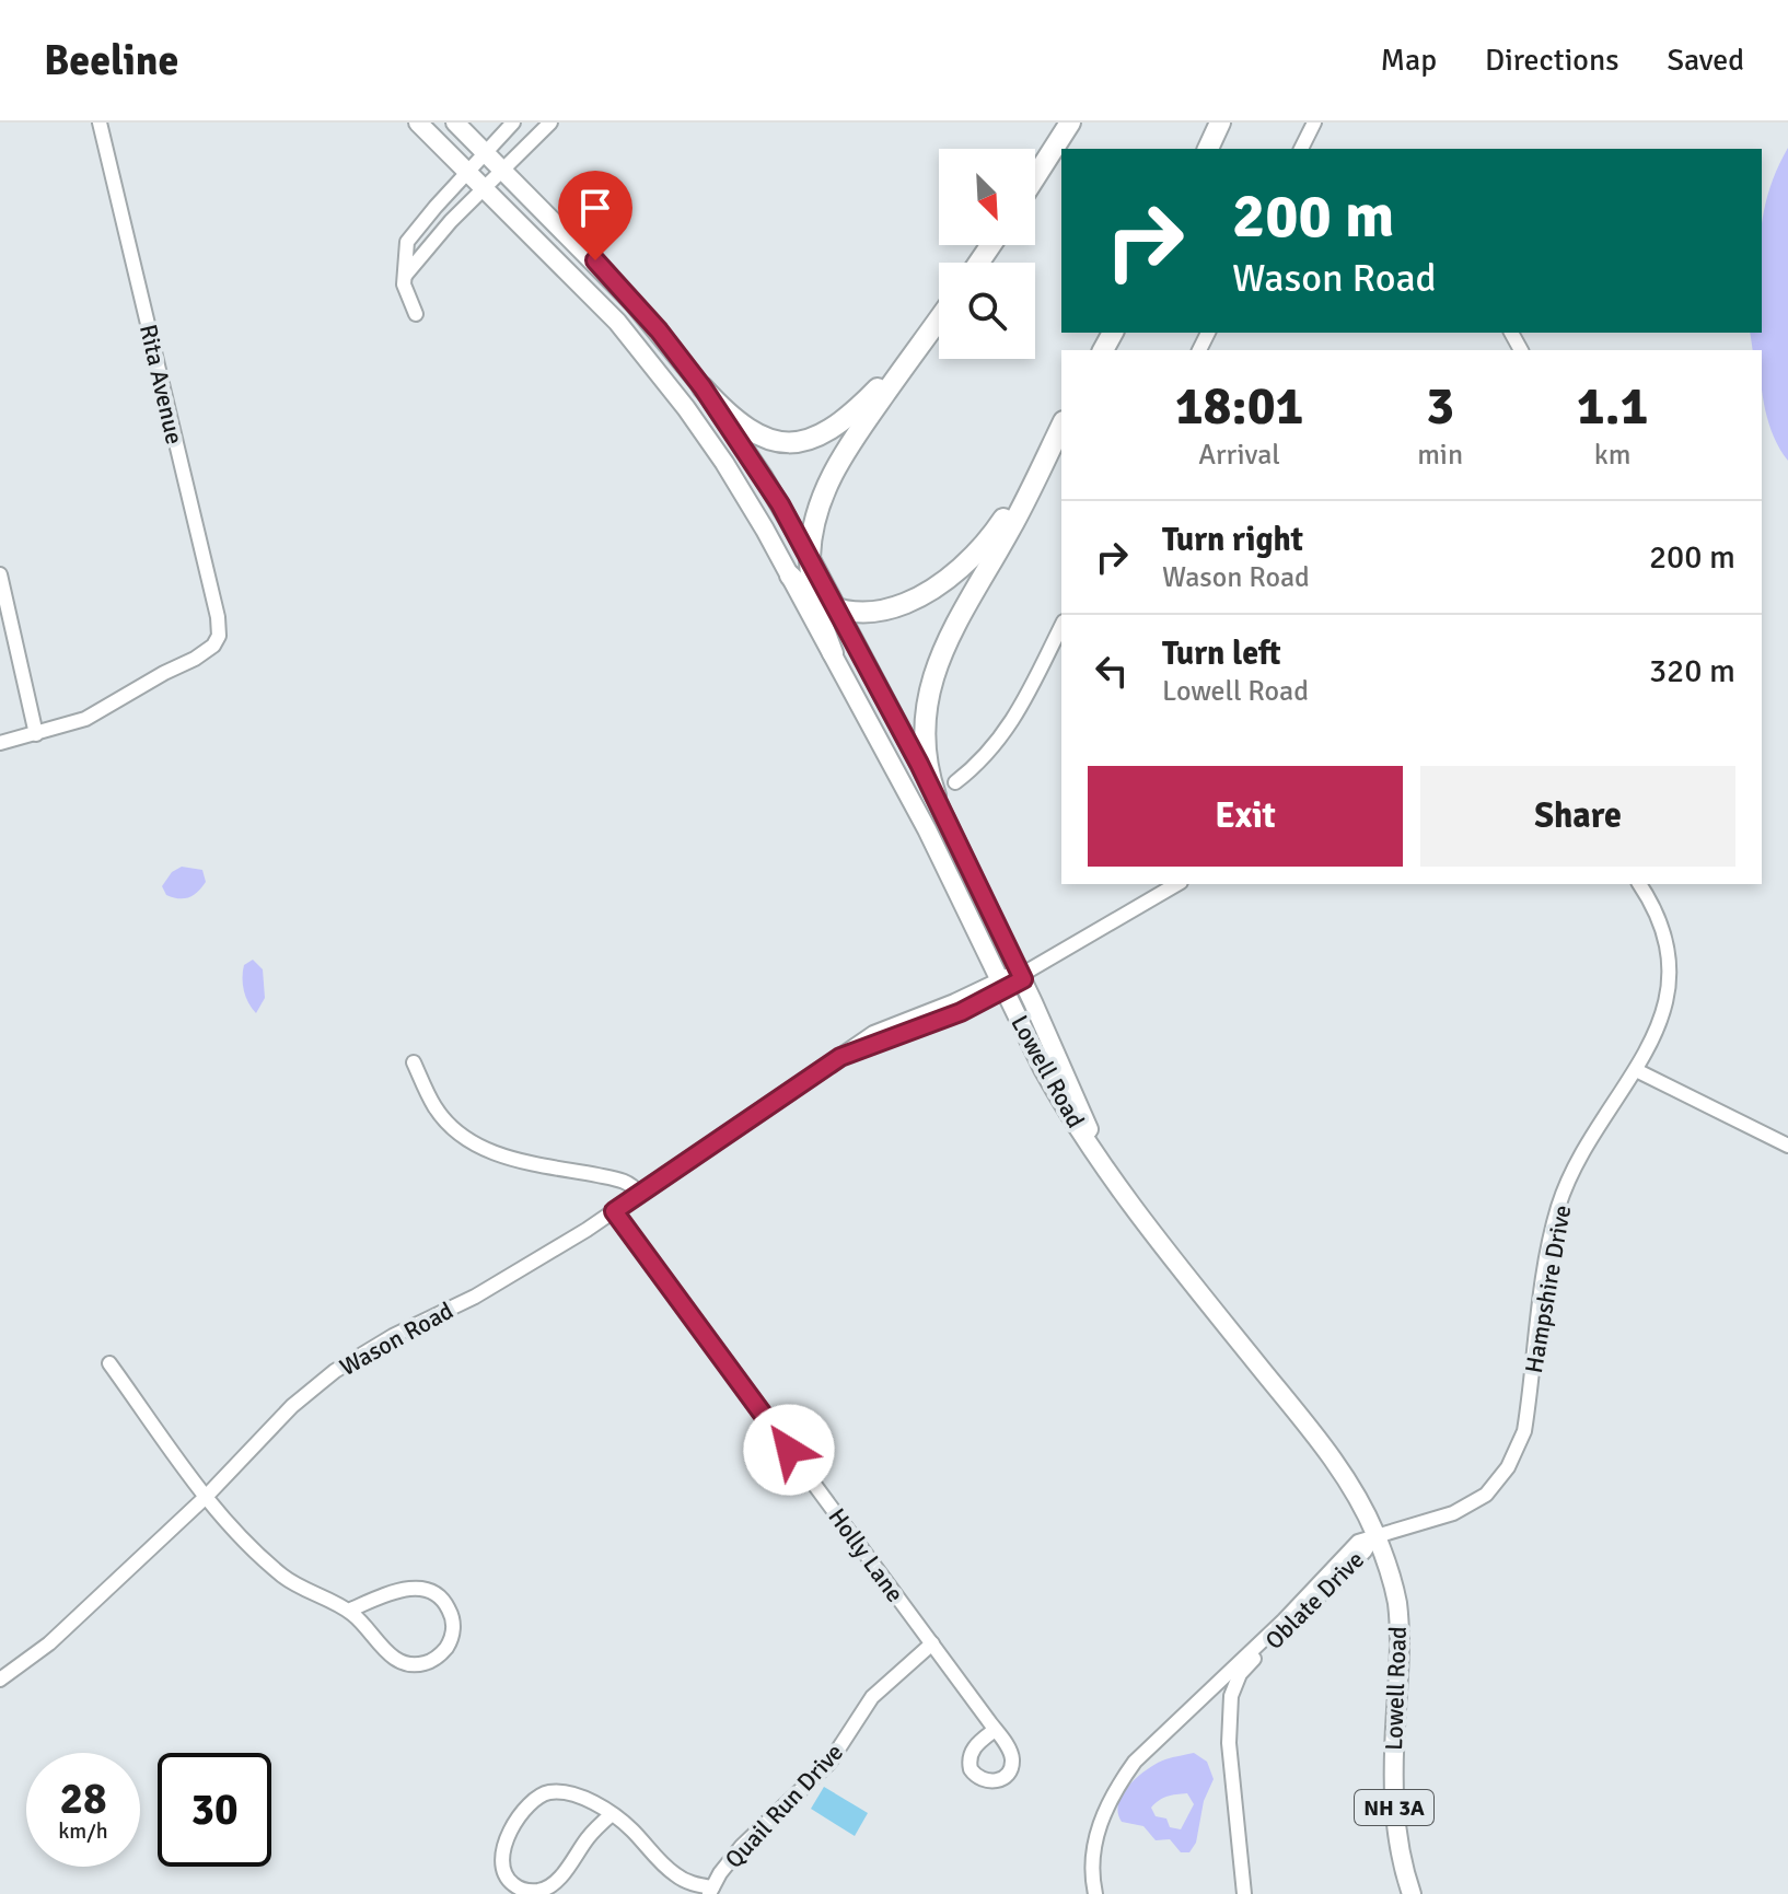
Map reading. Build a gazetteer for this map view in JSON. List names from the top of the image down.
{
  "streets": {
    "main road": ["Lowell Road", "NH 3A"],
    "street": [
      "Rita Avenue",
      "Hampshire Drive",
      "Wason Road",
      "Holly Lane",
      "Oblate Drive",
      "Quail Run Drive"
    ]
  },
  "crossings": [
    ["Lowell Road", "Hampshire Drive"],
    ["Lowell Road", "Wason Road"],
    ["Lowell Road", "Oblate Drive"],
    ["Hampshire Drive", "Oblate Drive"],
    ["Wason Road", "Holly Lane"],
    ["Holly Lane", "Quail Run Drive"]
  ],
  "north": "bottom right",
  "page": {
    "header": "Beeline",
    "nav": ["Map", "Directions", "Saved"],
    "turn": ["200 m", "Wason Road"],
    "eta": [
      "18:01",
      "Arrival",
      "3",
      "min",
      "1.1",
      "km"
    ],
    "list": [
      {
        "name": "Turn right",
        "note": "Wason Road",
        "value": "200 m"
      },
      {
        "name": "Turn left",
        "note": "Lowell Road",
        "value": "320 m"
      }
    ],
    "buttons": ["Exit", "Share"],
    "speed": "28 km/h",
    "limit": "30"
  }
}
